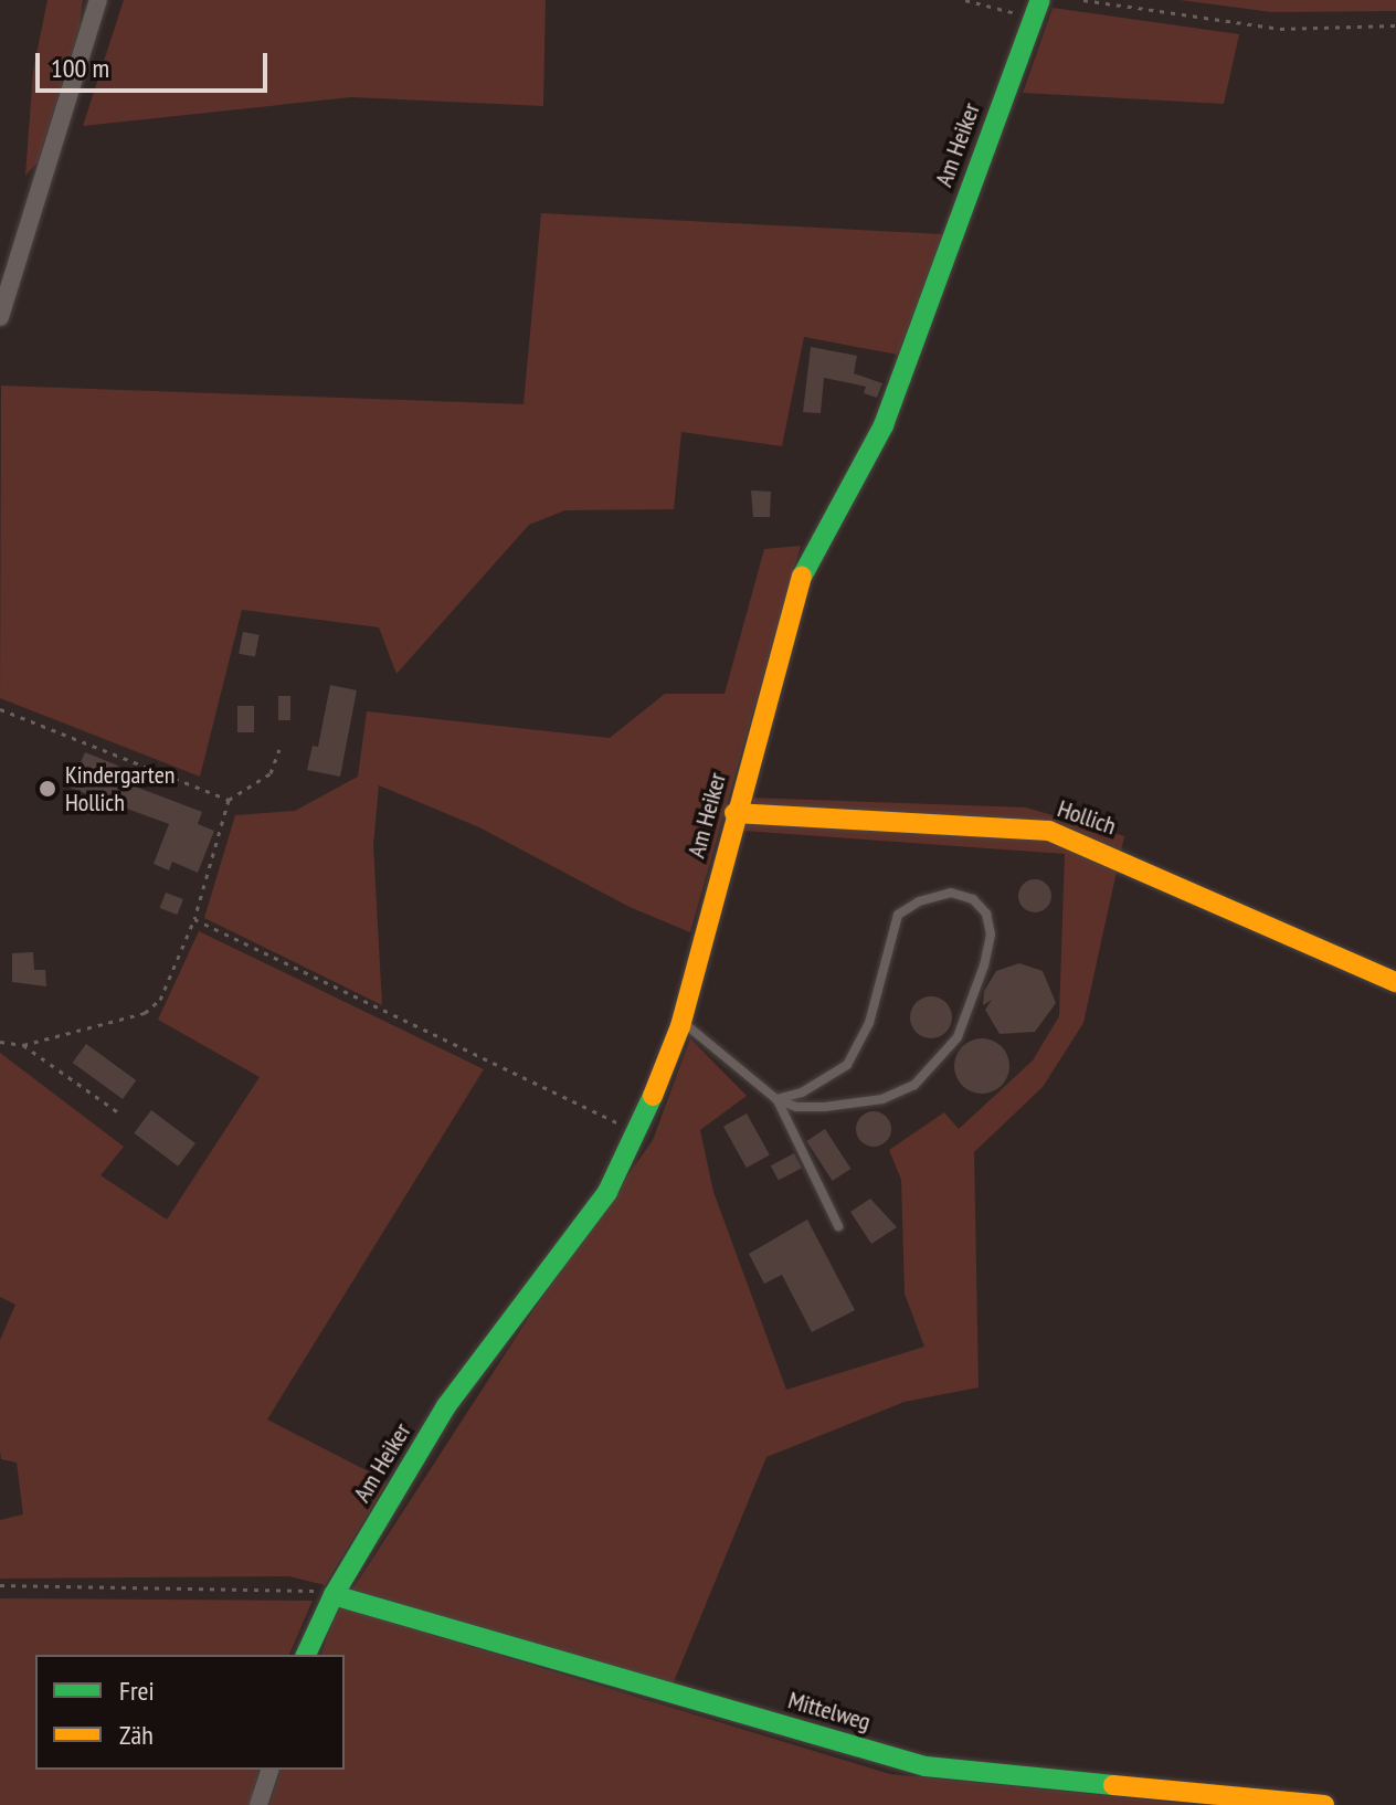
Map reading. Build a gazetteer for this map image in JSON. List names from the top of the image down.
{
  "streets": {
    "street": ["Am Heiker", "Hollich", "Mittelweg"]
  },
  "crossings": [
    ["Am Heiker", "Hollich"],
    ["Am Heiker", "Mittelweg"]
  ],
  "places": ["Kindergarten Hollich"],
  "legend": ["Frei", "Zäh"],
  "scale_bar": "100 m"
}
